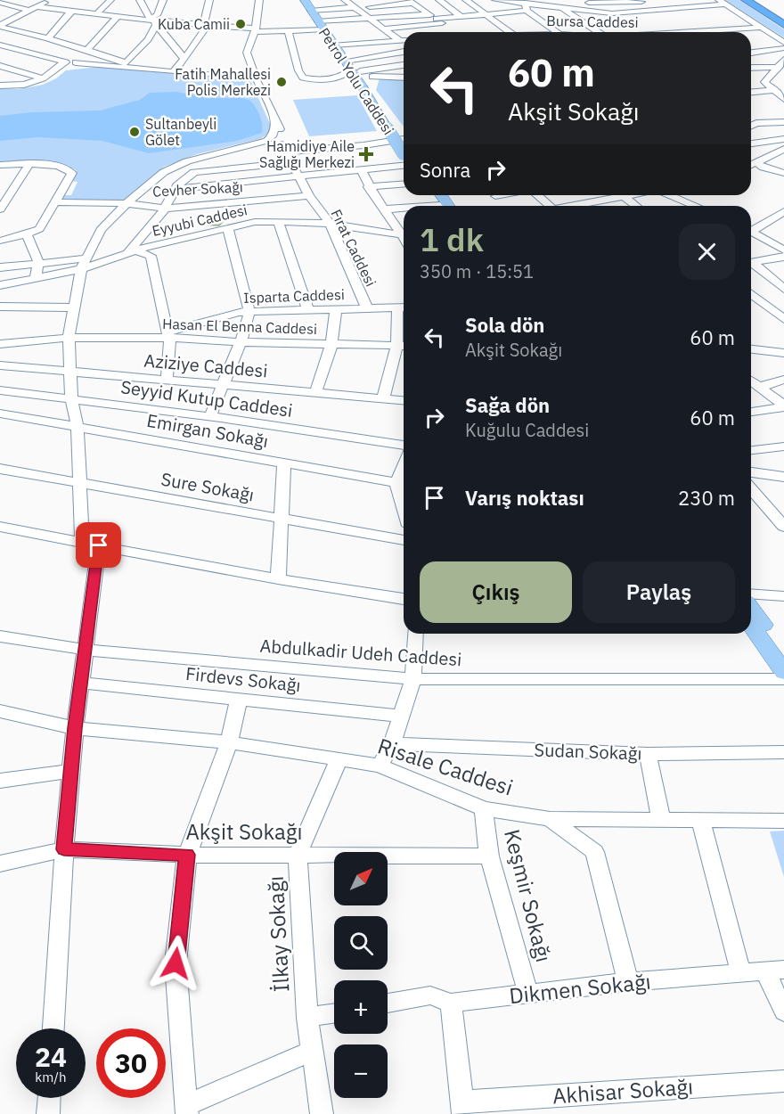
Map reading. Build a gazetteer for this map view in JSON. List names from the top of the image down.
{
  "streets": {
    "main road": ["Petrol Yolu Caddesi"],
    "street": [
      "Bursa Caddesi",
      "Cevher Sokağı",
      "Eyyubi Caddesi",
      "Fırat Caddesi",
      "Isparta Caddesi",
      "Hasan El Benna Caddesi",
      "Aziziye Caddesi",
      "Seyyid Kutup Caddesi",
      "Emirgan Sokağı",
      "Sure Sokağı",
      "Abdulkadir Udeh Caddesi",
      "Firdevs Sokağı",
      "Sudan Sokağı",
      "Risale Caddesi",
      "Akşit Sokağı",
      "Keşmir Sokağı",
      "İlkay Sokağı",
      "Dikmen Sokağı",
      "Akhisar Sokağı"
    ]
  },
  "crossings": [
    ["Cevher Sokağı", "Fırat Caddesi"],
    ["Eyyubi Caddesi", "Fırat Caddesi"],
    ["Fırat Caddesi", "Isparta Caddesi"],
    ["Isparta Caddesi", "Hasan El Benna Caddesi"],
    ["Risale Caddesi", "Keşmir Sokağı"],
    ["Risale Caddesi", "İlkay Sokağı"],
    ["Akşit Sokağı", "Keşmir Sokağı"],
    ["Akşit Sokağı", "İlkay Sokağı"],
    ["Keşmir Sokağı", "Dikmen Sokağı"]
  ],
  "places": {
    "other": ["Kuba Camii", "Fatih Mahallesi Polis Merkezi", "Sultanbeyli Gölet"],
    "health": ["Hamidiye Aile Sağlığı Merkezi"]
  },
  "north": "top right",
  "page": {
    "turn": ["60 m", "Akşit Sokağı"],
    "then": "Sonra",
    "heading": ["1 dk", "350 m · 15:51"],
    "list": [
      {
        "name": "Sola dön",
        "note": "Akşit Sokağı",
        "value": "60 m"
      },
      {
        "name": "Sağa dön",
        "note": "Kuğulu Caddesi",
        "value": "60 m"
      },
      {
        "name": "Varış noktası",
        "value": "230 m"
      }
    ],
    "buttons": ["Çıkış", "Paylaş"],
    "map_buttons": ["+", "−"],
    "speed": "24 km/h",
    "limit": "30"
  }
}
